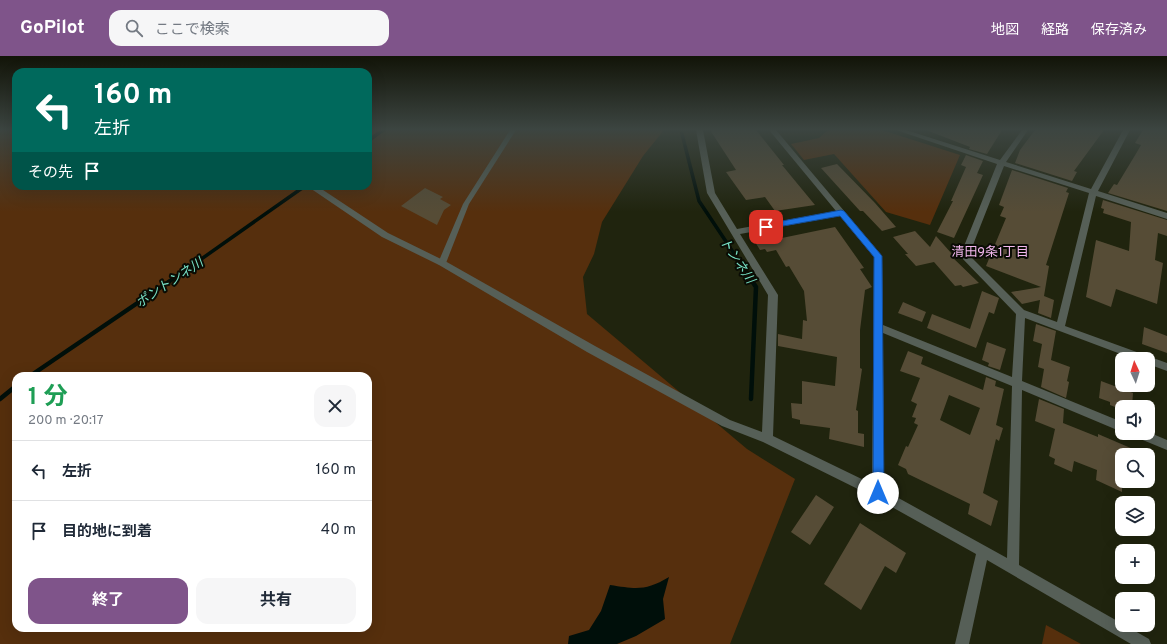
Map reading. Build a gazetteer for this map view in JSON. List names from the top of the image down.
{
  "districts": ["清田9条1丁目"],
  "water": ["トンネ川", "ポントンネ川"],
  "north": "top",
  "page": {
    "header": "GoPilot",
    "search": "ここで検索",
    "nav": ["地図", "経路", "保存済み"],
    "turn": ["160 m", "左折"],
    "then": "その先",
    "map_buttons": ["+", "−"],
    "heading": ["1 分", "200 m · 20:17"],
    "list": [
      {
        "name": "左折",
        "value": "160 m"
      },
      {
        "name": "目的地に到着",
        "value": "40 m"
      }
    ],
    "buttons": ["終了", "共有"]
  }
}
